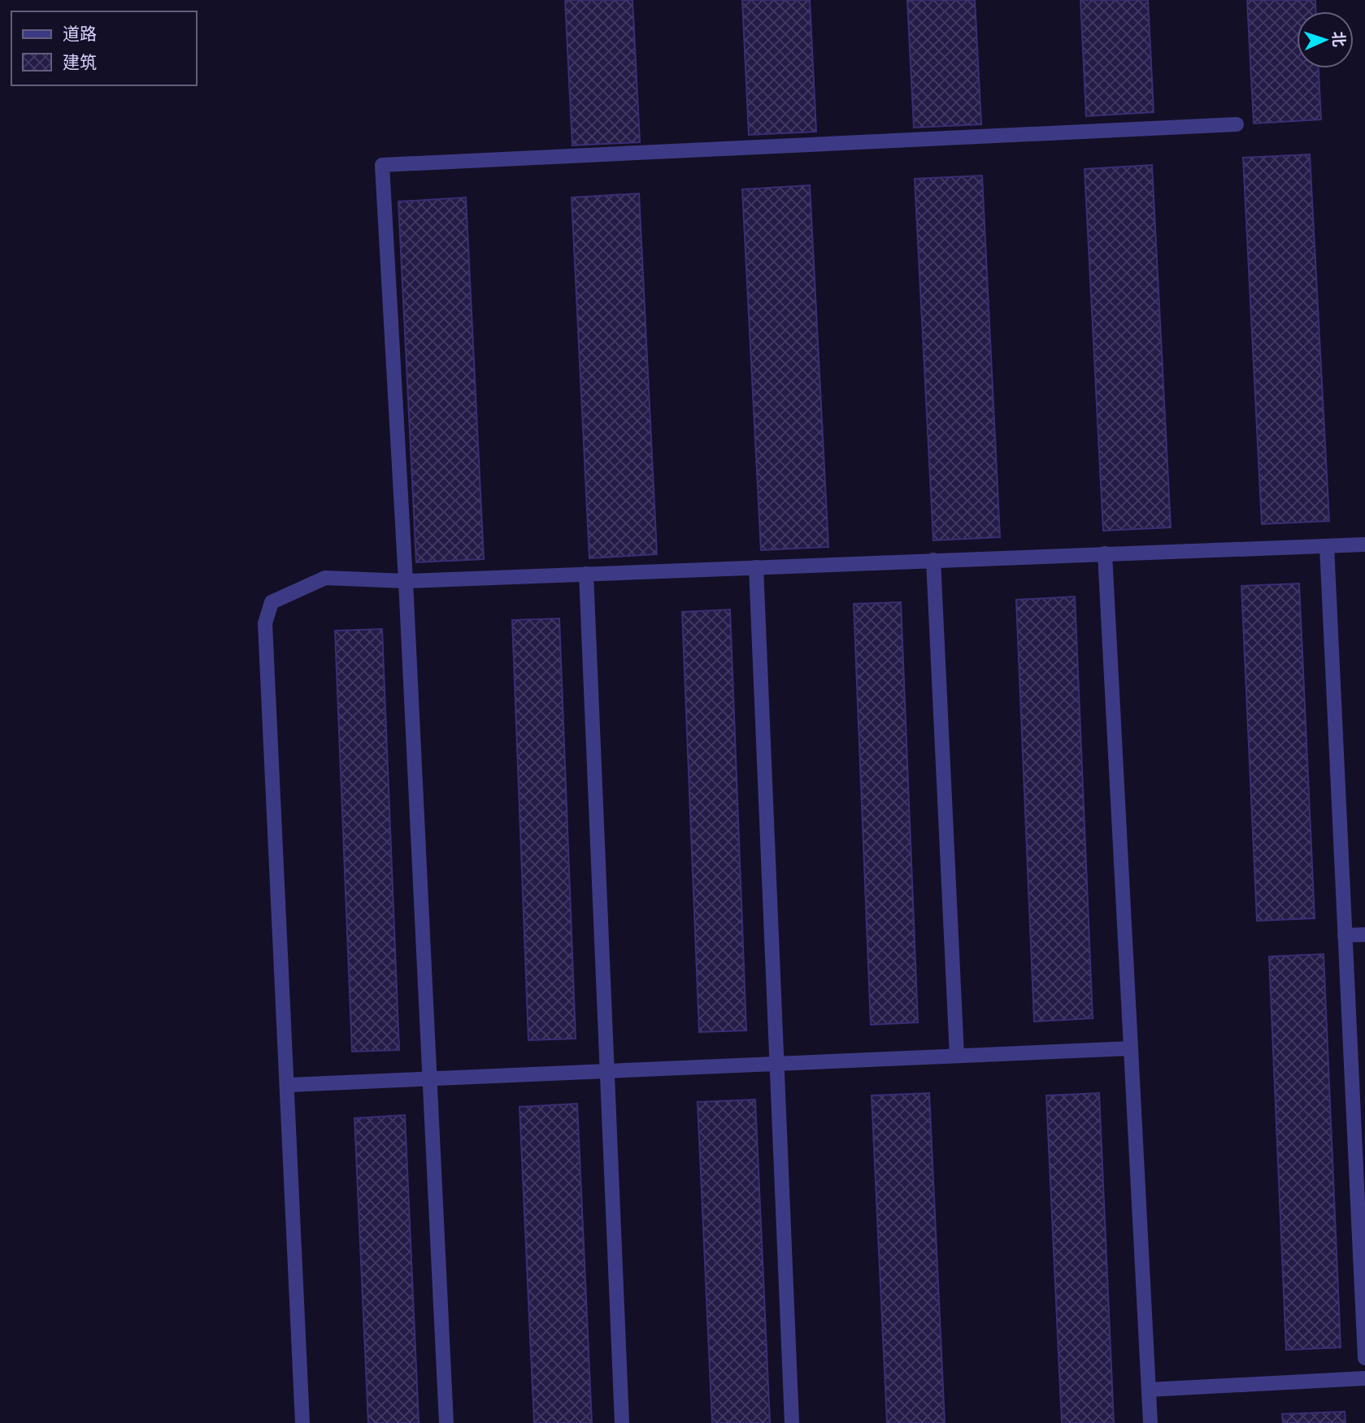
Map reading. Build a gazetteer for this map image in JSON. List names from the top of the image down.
{
  "legend": ["道路", "建筑"],
  "north": "right"
}
